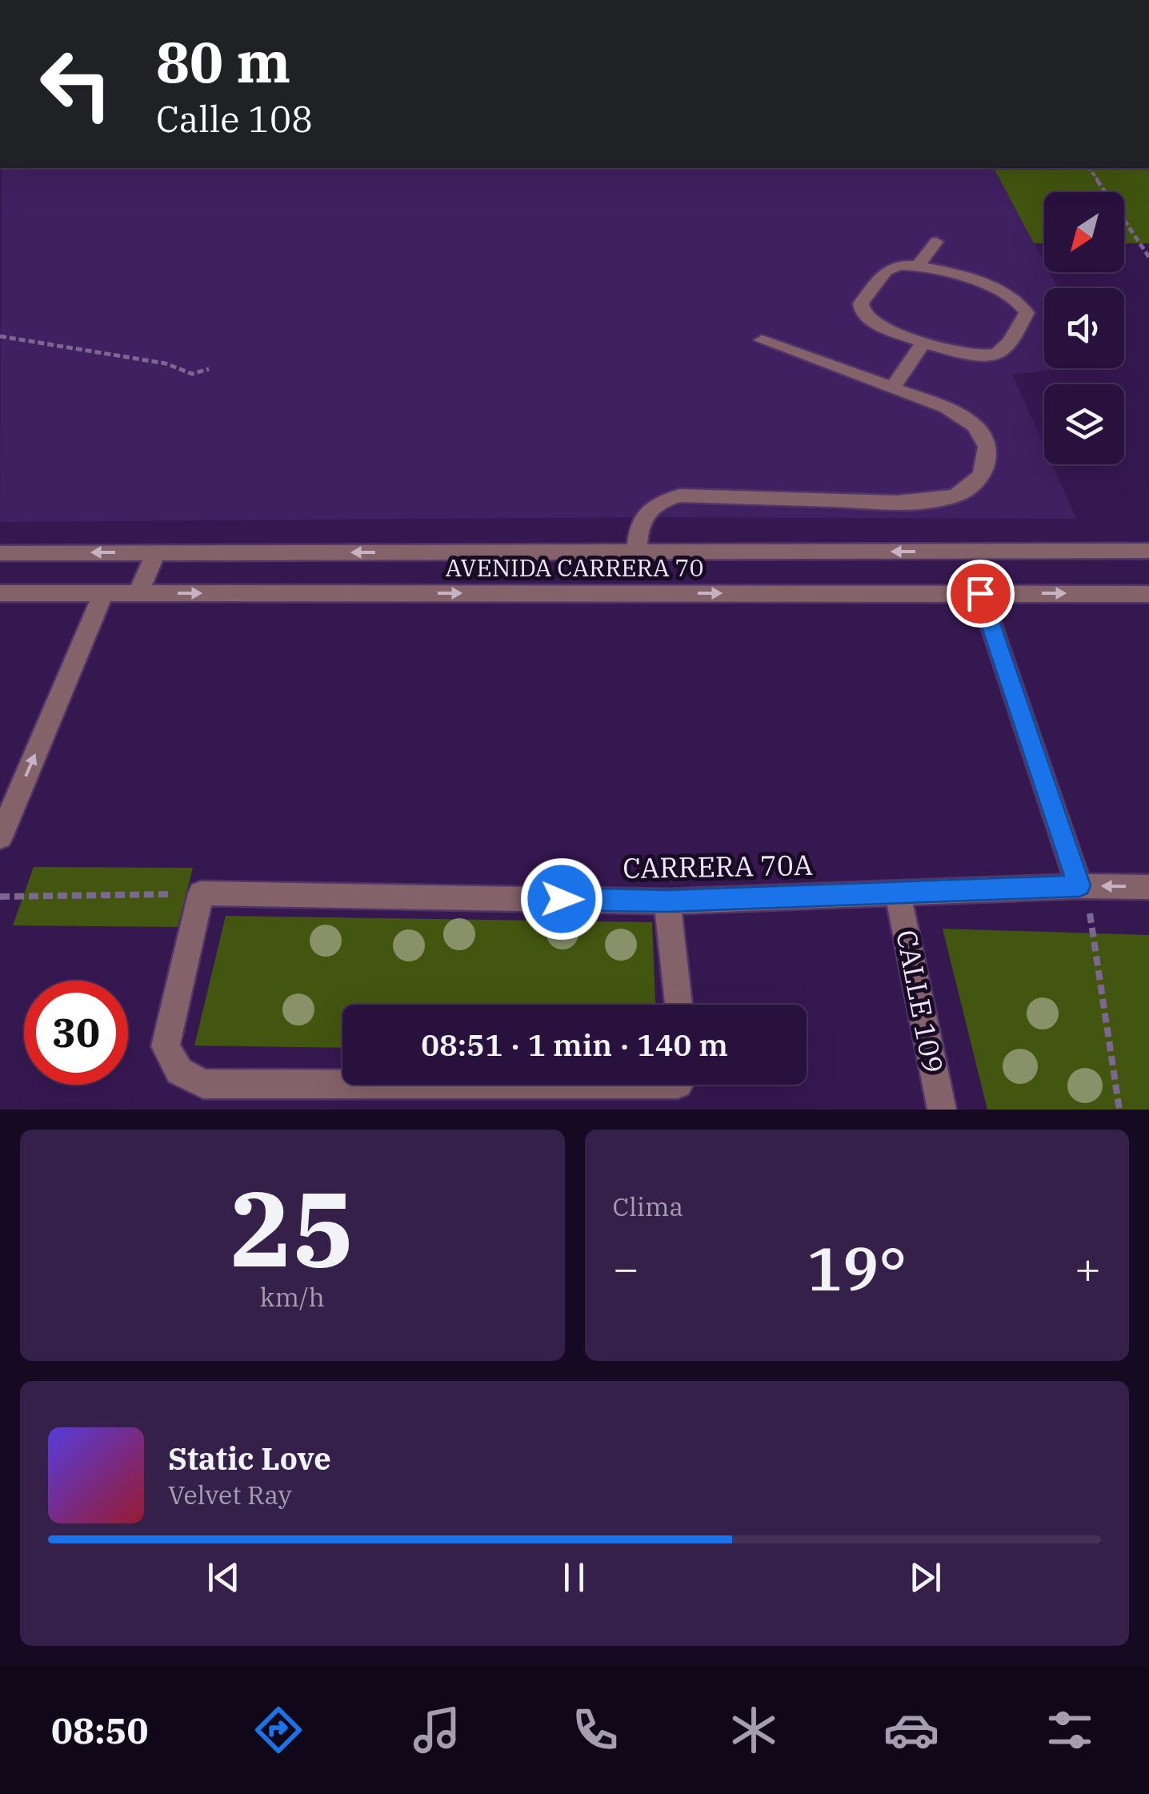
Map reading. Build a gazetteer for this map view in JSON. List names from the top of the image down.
{
  "streets": {
    "street": ["AVENIDA CARRERA 70", "CARRERA 70A", "CALLE 109"]
  },
  "crossings": [
    ["CARRERA 70A", "CALLE 109"]
  ],
  "north": "bottom left",
  "page": {
    "turn": ["80 m", "Calle 108"],
    "limit": "30",
    "trip": "08:51 · 1 min · 140 m",
    "tile": [
      ["25", "km/h"],
      "Clima"
    ],
    "heat": ["−", "19°", "+"],
    "song": ["Static Love", "Velvet Ray"],
    "tabs": "08:50"
  }
}
